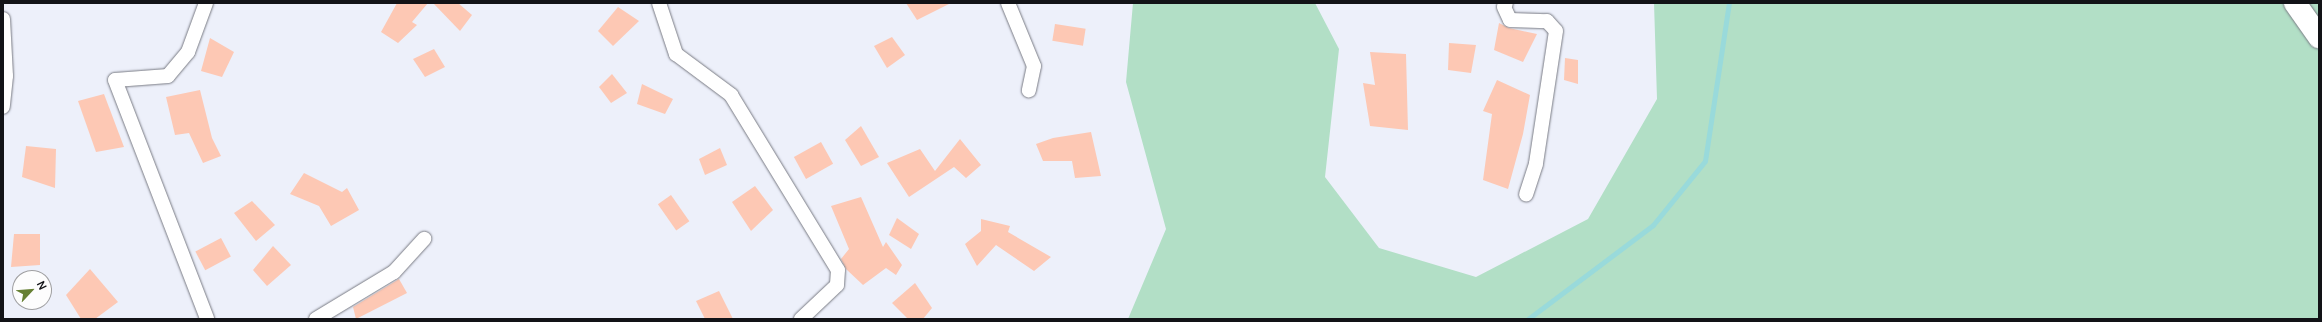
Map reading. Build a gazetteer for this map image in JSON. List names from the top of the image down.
{
  "north": "top right"
}
